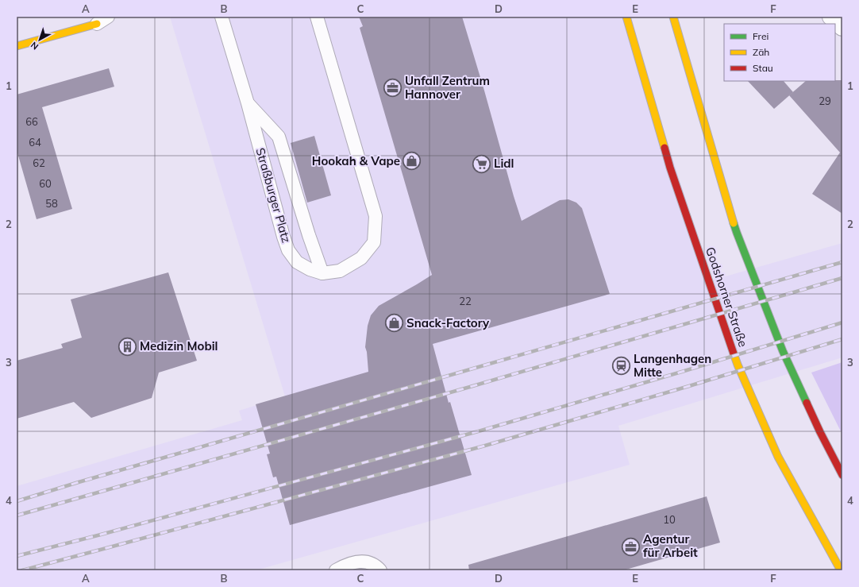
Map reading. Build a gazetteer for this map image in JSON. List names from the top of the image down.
{
  "streets": {
    "main road": ["Godshorner Straße"],
    "lane": ["Straßburger Platz"]
  },
  "places": {
    "office": ["Unfall Zentrum Hannover", "Agentur für Arbeit"],
    "shop": ["Hookah & Vape", "Snack-Factory"],
    "supermarket": ["Lidl"],
    "building": ["Medizin Mobil"],
    "station": ["Langenhagen Mitte"]
  },
  "house_numbers": [
    "29",
    "66",
    "64",
    "62",
    "60",
    "58",
    "22",
    "10"
  ],
  "legend": ["Frei", "Zäh", "Stau"],
  "north": "bottom left",
  "grid": {
    "columns": [
      "A",
      "B",
      "C",
      "D",
      "E",
      "F"
    ],
    "rows": [
      "1",
      "2",
      "3",
      "4"
    ]
  }
}
